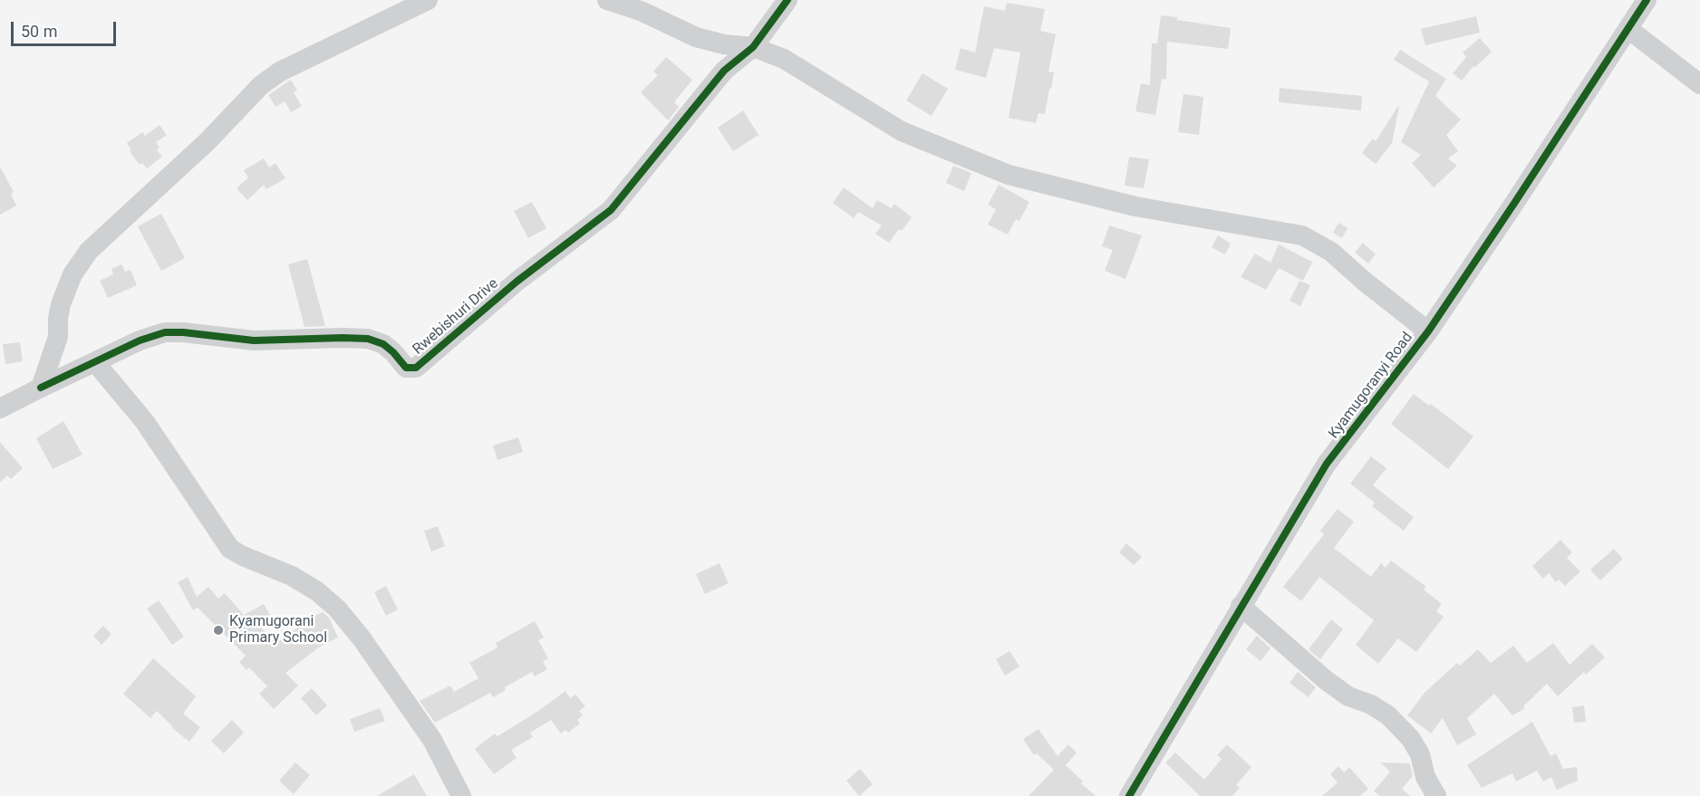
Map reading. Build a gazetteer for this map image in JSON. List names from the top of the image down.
{
  "streets": {
    "street": ["Rwebishuri Drive", "Kyamugoranyi Road"]
  },
  "places": ["Kyamugorani Primary School"],
  "scale_bar": "50 m"
}
